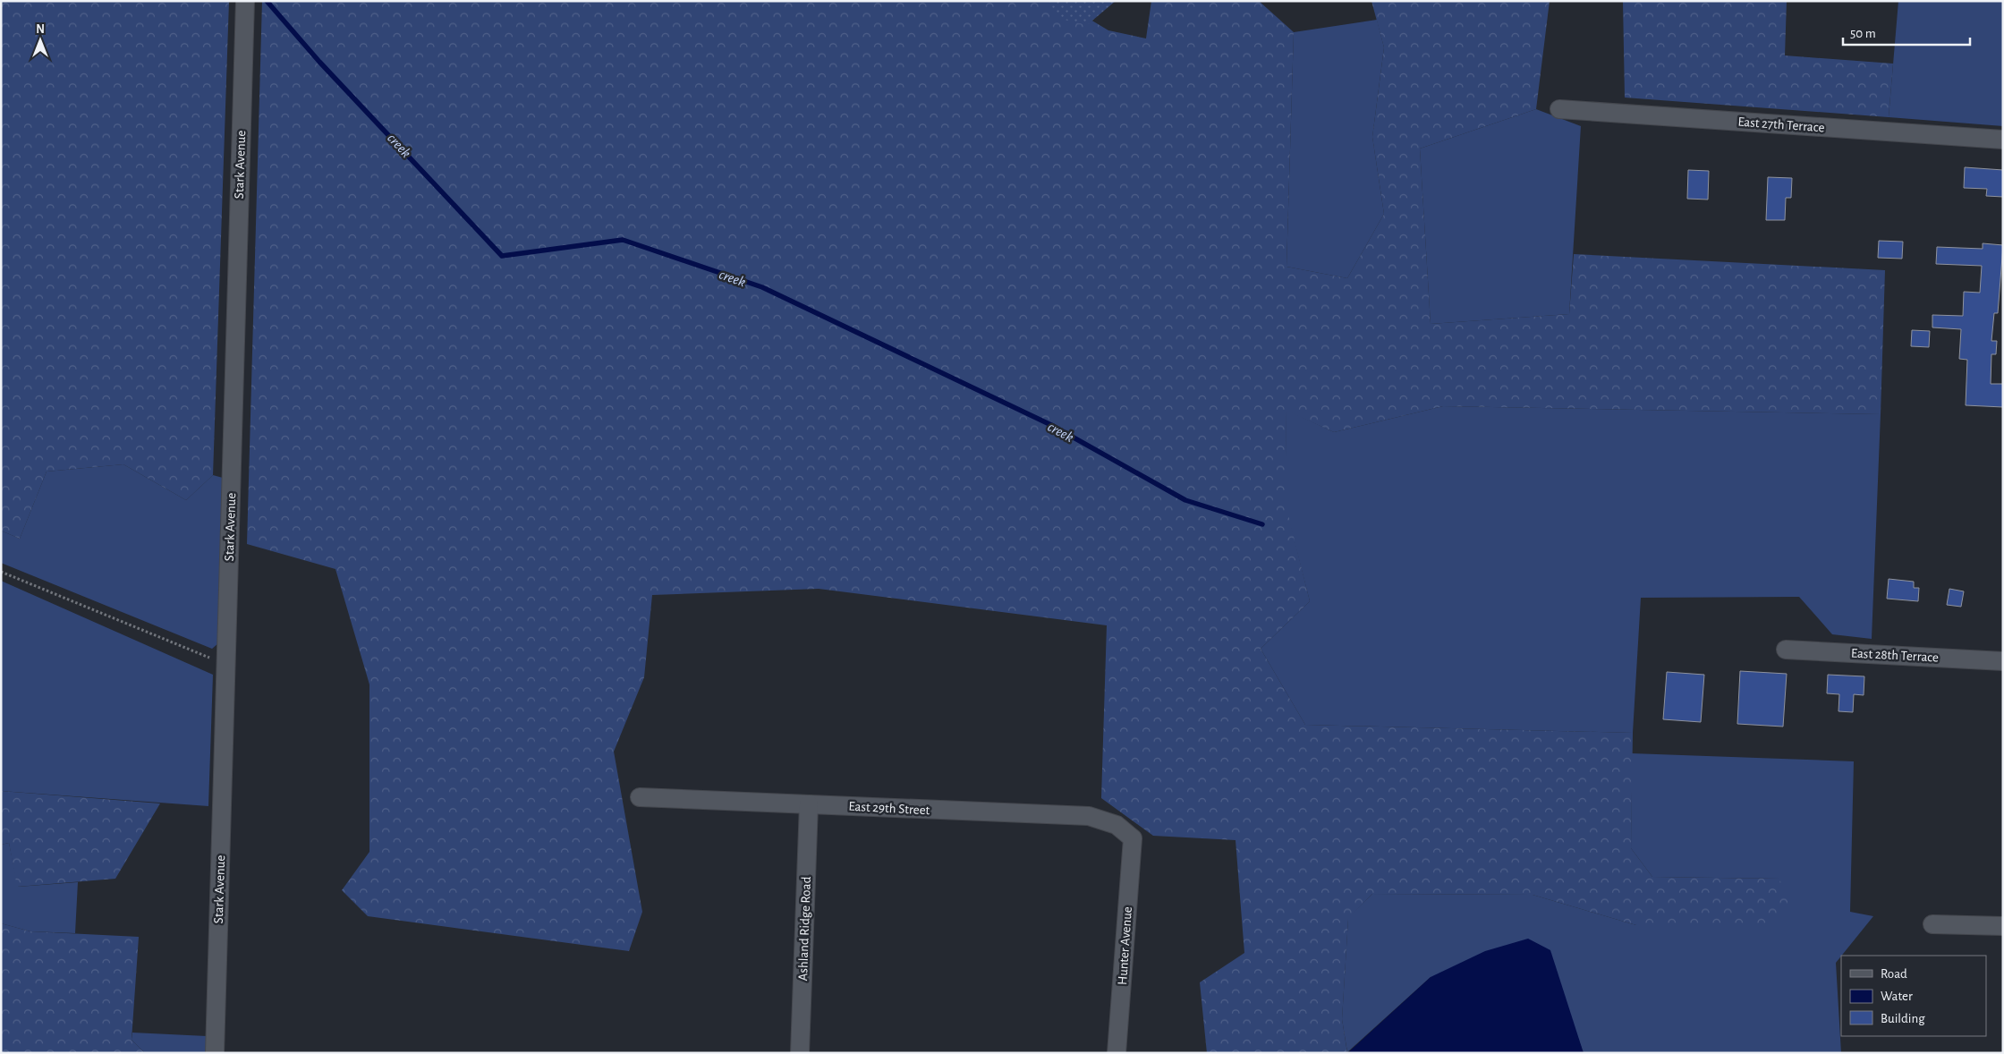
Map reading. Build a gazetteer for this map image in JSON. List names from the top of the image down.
{
  "streets": {
    "street": [
      "East 27th Terrace",
      "Stark Avenue",
      "East 28th Terrace",
      "East 29th Street",
      "Ashland Ridge Road",
      "Hunter Avenue"
    ]
  },
  "crossings": [
    ["East 29th Street", "Ashland Ridge Road"],
    ["East 29th Street", "Hunter Avenue"]
  ],
  "water": ["creek"],
  "legend": ["Road", "Water", "Building"],
  "scale_bar": "50 m",
  "north": "top"
}
